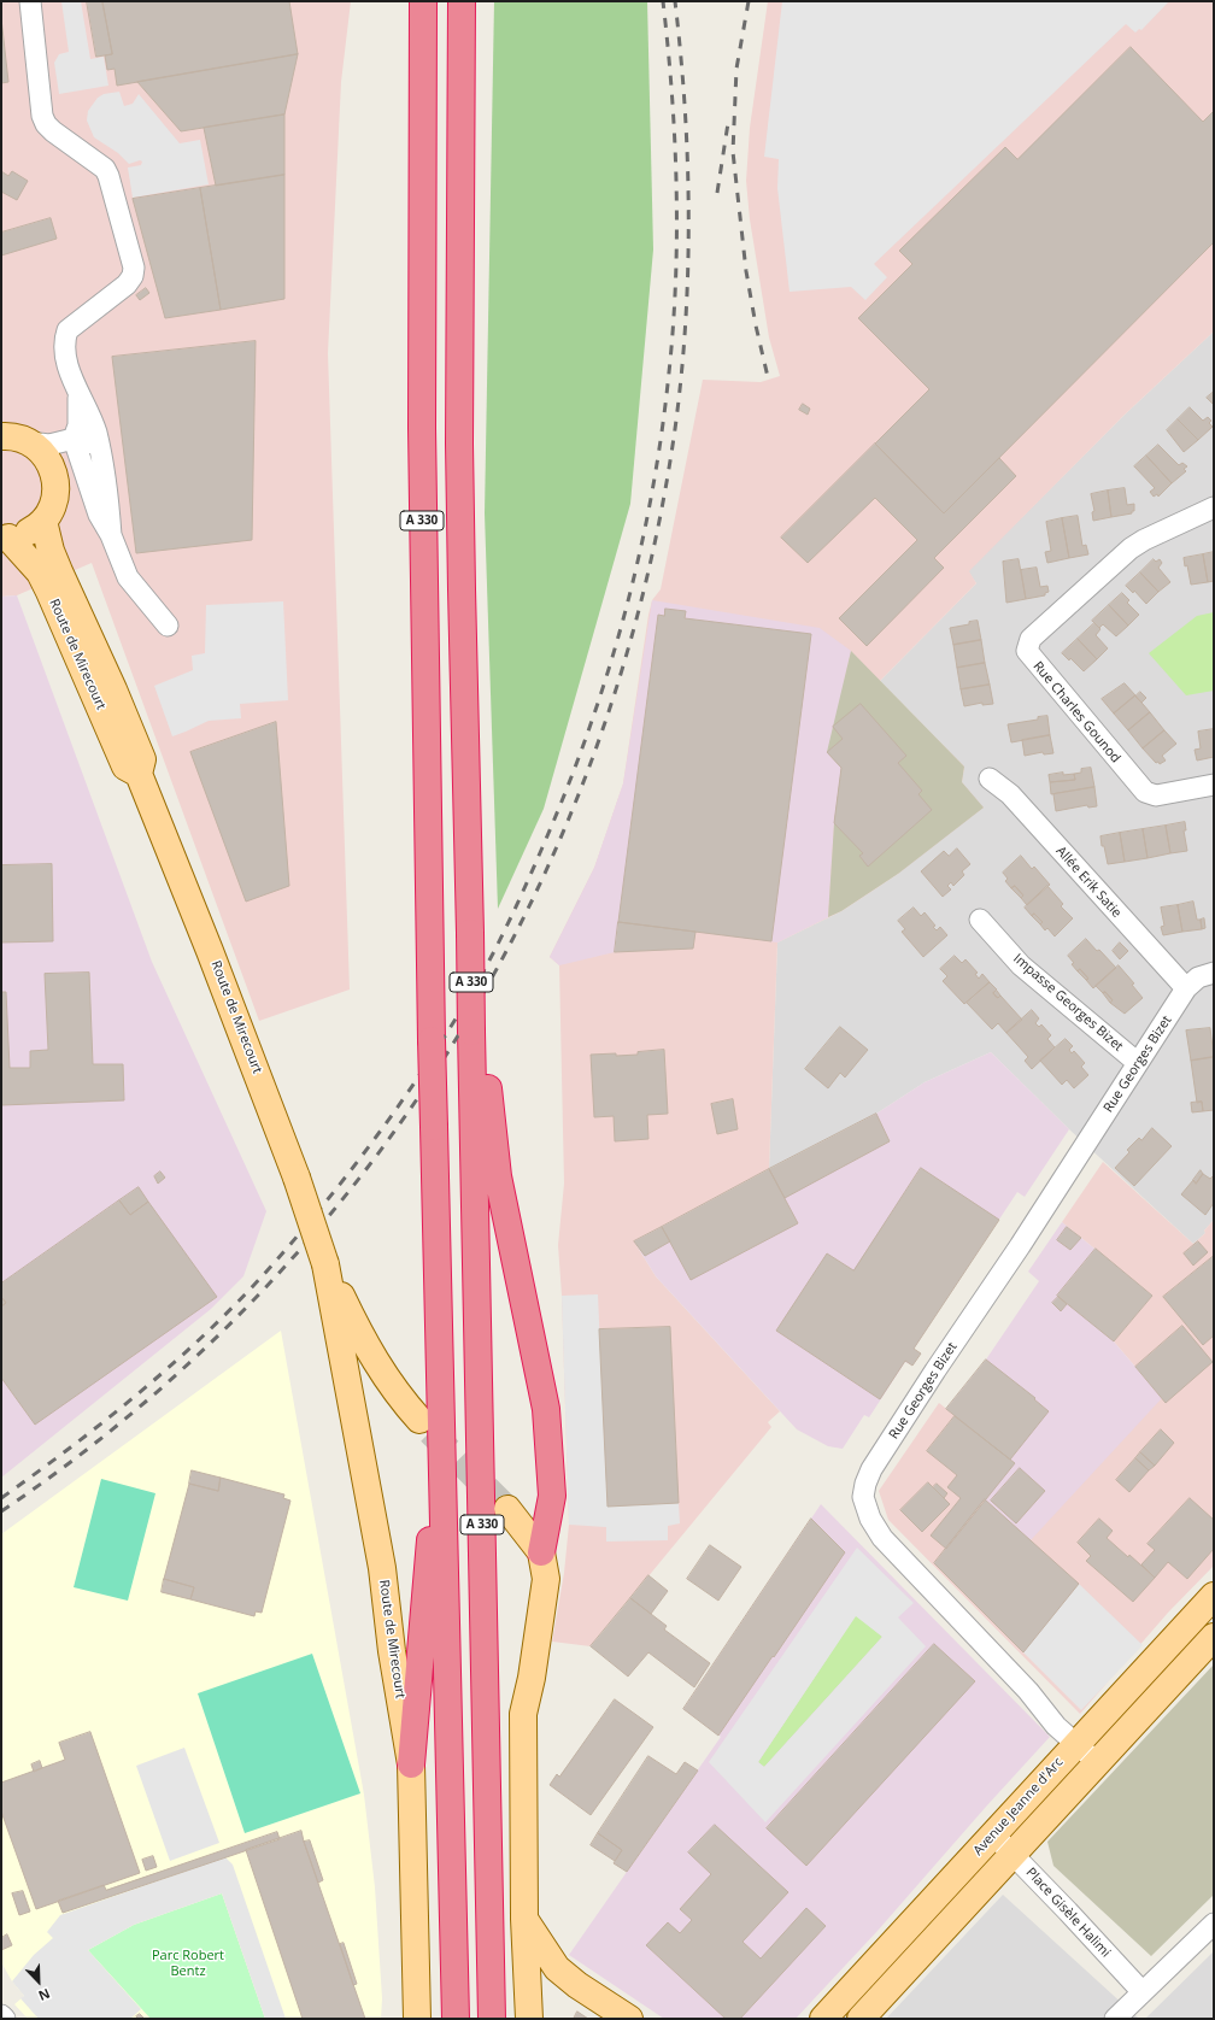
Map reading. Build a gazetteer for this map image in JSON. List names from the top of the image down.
{
  "streets": {
    "highway": ["A 330"],
    "main road": ["Route de Mirecourt", "Avenue Jeanne d'Arc"],
    "street": [
      "Rue Charles Gounod",
      "Allée Erik Satie",
      "Impasse Georges Bizet",
      "Rue Georges Bizet",
      "Place Gisèle Halimi"
    ]
  },
  "crossings": [
    ["Allée Erik Satie", "Rue Georges Bizet"],
    ["Impasse Georges Bizet", "Rue Georges Bizet"],
    ["Rue Georges Bizet", "Avenue Jeanne d'Arc"],
    ["Avenue Jeanne d'Arc", "Place Gisèle Halimi"]
  ],
  "parks": ["Parc Robert Bentz"],
  "north": "bottom right"
}
